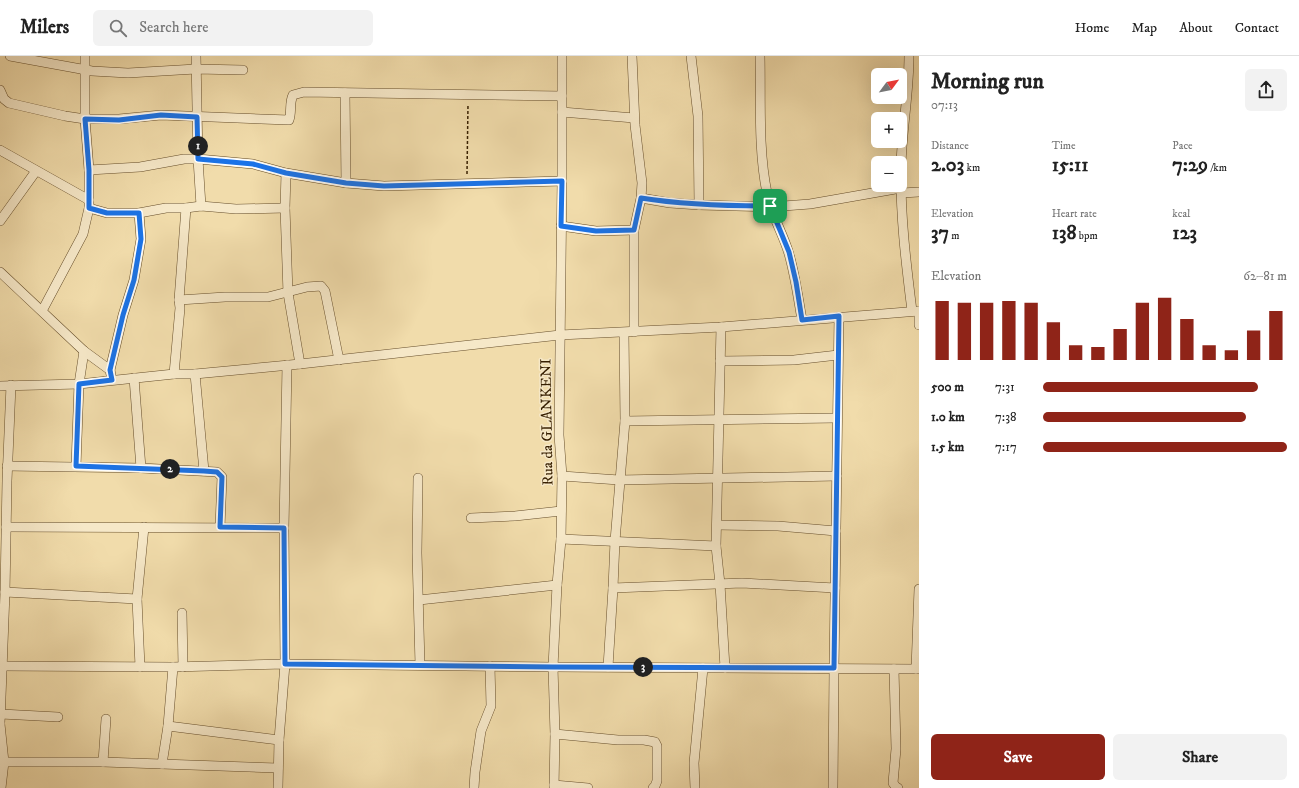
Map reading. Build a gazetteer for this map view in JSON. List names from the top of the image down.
{
  "streets": {
    "street": ["Rua da GLANKENI"]
  },
  "north": "top right",
  "page": {
    "header": "Milers",
    "search": "Search here",
    "nav": [
      "Home",
      "Map",
      "About",
      "Contact"
    ],
    "heading": ["Morning run", "07:13"],
    "map_buttons": ["+", "−"],
    "stats": [
      ["Distance", "2.03 km"],
      ["Time", "15:11"],
      ["Pace", "7:29 /km"],
      ["Elevation", "37 m"],
      ["Heart rate", "138 bpm"],
      ["kcal", "123"]
    ],
    "pins": ["1", "2", "3"],
    "chart": ["Elevation", "62–81 m"],
    "list": [
      {
        "name": "500 m",
        "note": "7:31"
      },
      {
        "name": "1.0 km",
        "note": "7:38"
      },
      {
        "name": "1.5 km",
        "note": "7:17"
      }
    ],
    "buttons": ["Save", "Share"]
  }
}
